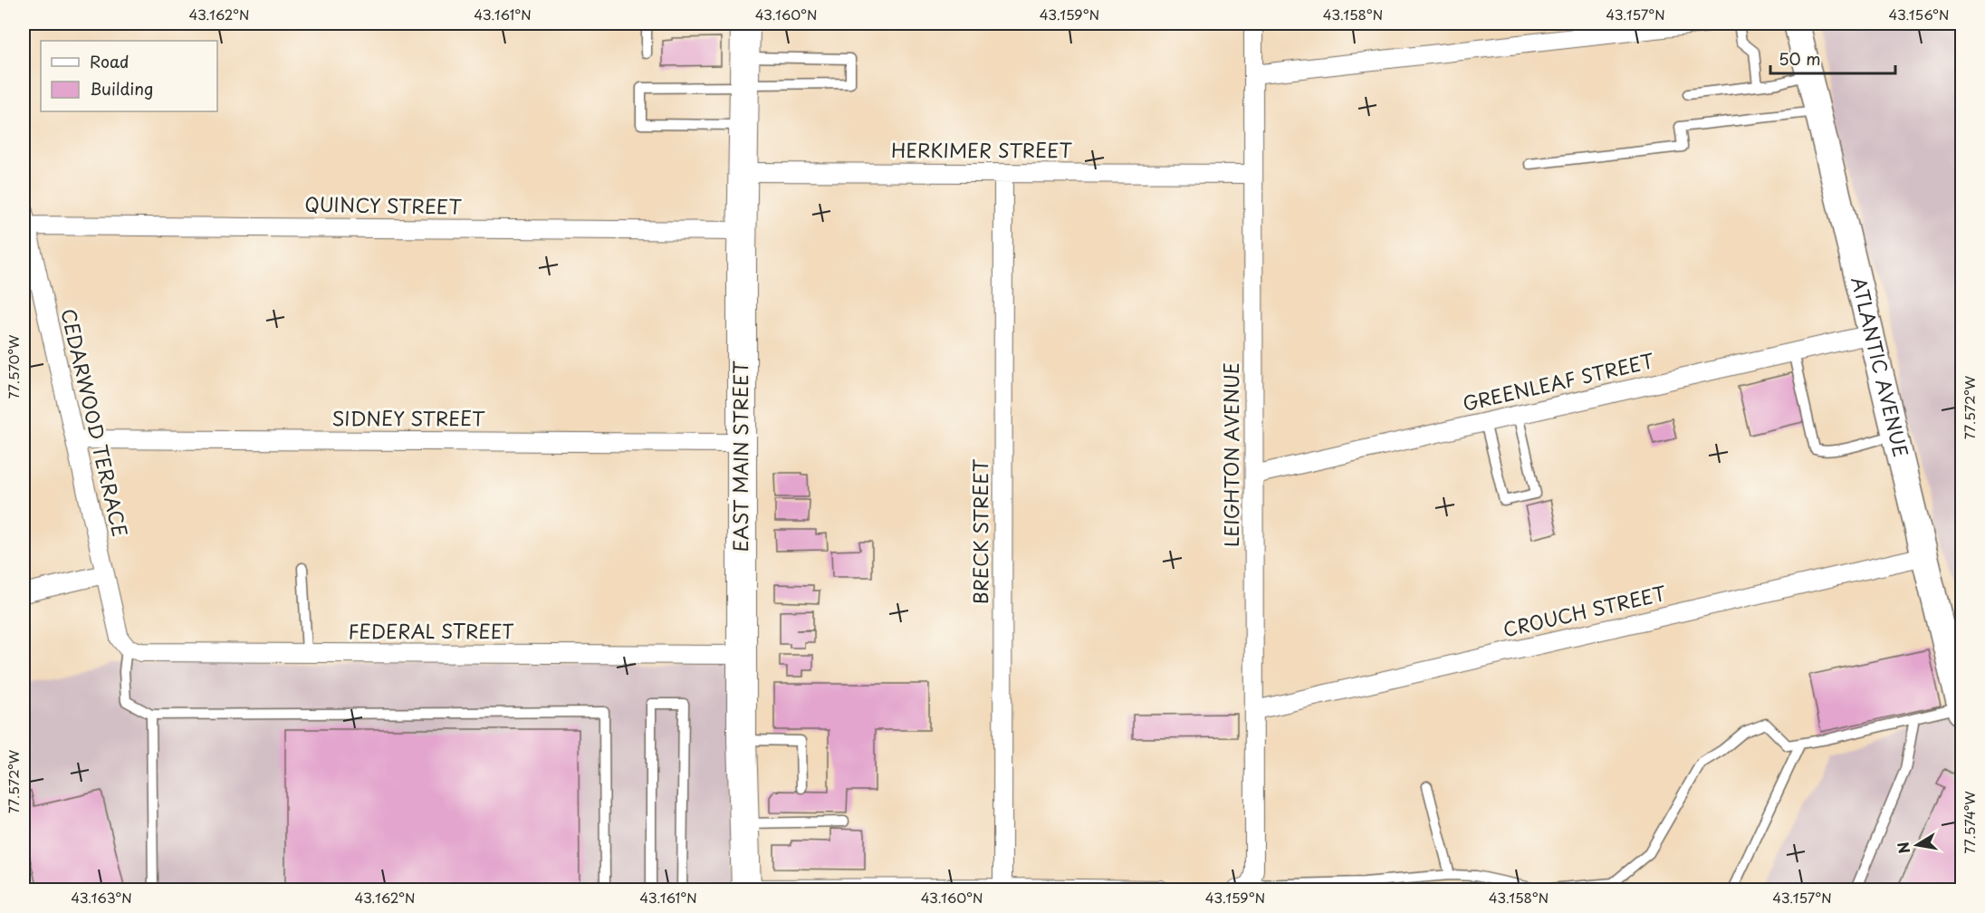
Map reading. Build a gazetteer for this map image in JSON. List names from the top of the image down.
{
  "streets": {
    "main road": ["ATLANTIC AVENUE", "EAST MAIN STREET"],
    "street": [
      "HERKIMER STREET",
      "QUINCY STREET",
      "GREENLEAF STREET",
      "SIDNEY STREET",
      "CEDARWOOD TERRACE",
      "LEIGHTON AVENUE",
      "BRECK STREET",
      "CROUCH STREET",
      "FEDERAL STREET"
    ]
  },
  "crossings": [
    ["HERKIMER STREET", "LEIGHTON AVENUE"],
    ["HERKIMER STREET", "EAST MAIN STREET"],
    ["HERKIMER STREET", "BRECK STREET"],
    ["QUINCY STREET", "CEDARWOOD TERRACE"],
    ["QUINCY STREET", "EAST MAIN STREET"],
    ["ATLANTIC AVENUE", "GREENLEAF STREET"],
    ["ATLANTIC AVENUE", "CROUCH STREET"],
    ["GREENLEAF STREET", "LEIGHTON AVENUE"],
    ["SIDNEY STREET", "CEDARWOOD TERRACE"],
    ["SIDNEY STREET", "EAST MAIN STREET"],
    ["CEDARWOOD TERRACE", "FEDERAL STREET"],
    ["LEIGHTON AVENUE", "CROUCH STREET"],
    ["EAST MAIN STREET", "FEDERAL STREET"]
  ],
  "legend": ["Road", "Building"],
  "scale_bar": "50 m",
  "north": "left",
  "coordinates": [
    "43.162°N",
    "43.161°N",
    "43.160°N",
    "43.159°N",
    "43.158°N",
    "43.157°N",
    "43.156°N",
    "77.570°W",
    "77.572°W",
    "77.574°W",
    "43.163°N"
  ]
}
